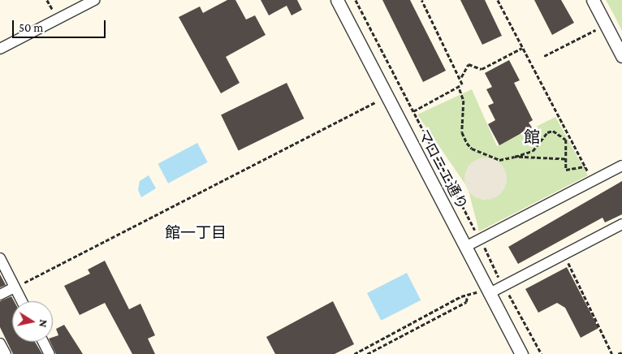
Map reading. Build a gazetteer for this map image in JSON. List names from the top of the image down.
{
  "streets": {
    "street": ["マロニエ通り"]
  },
  "districts": ["館", "館一丁目"],
  "scale_bar": "50 m",
  "north": "right"
}
